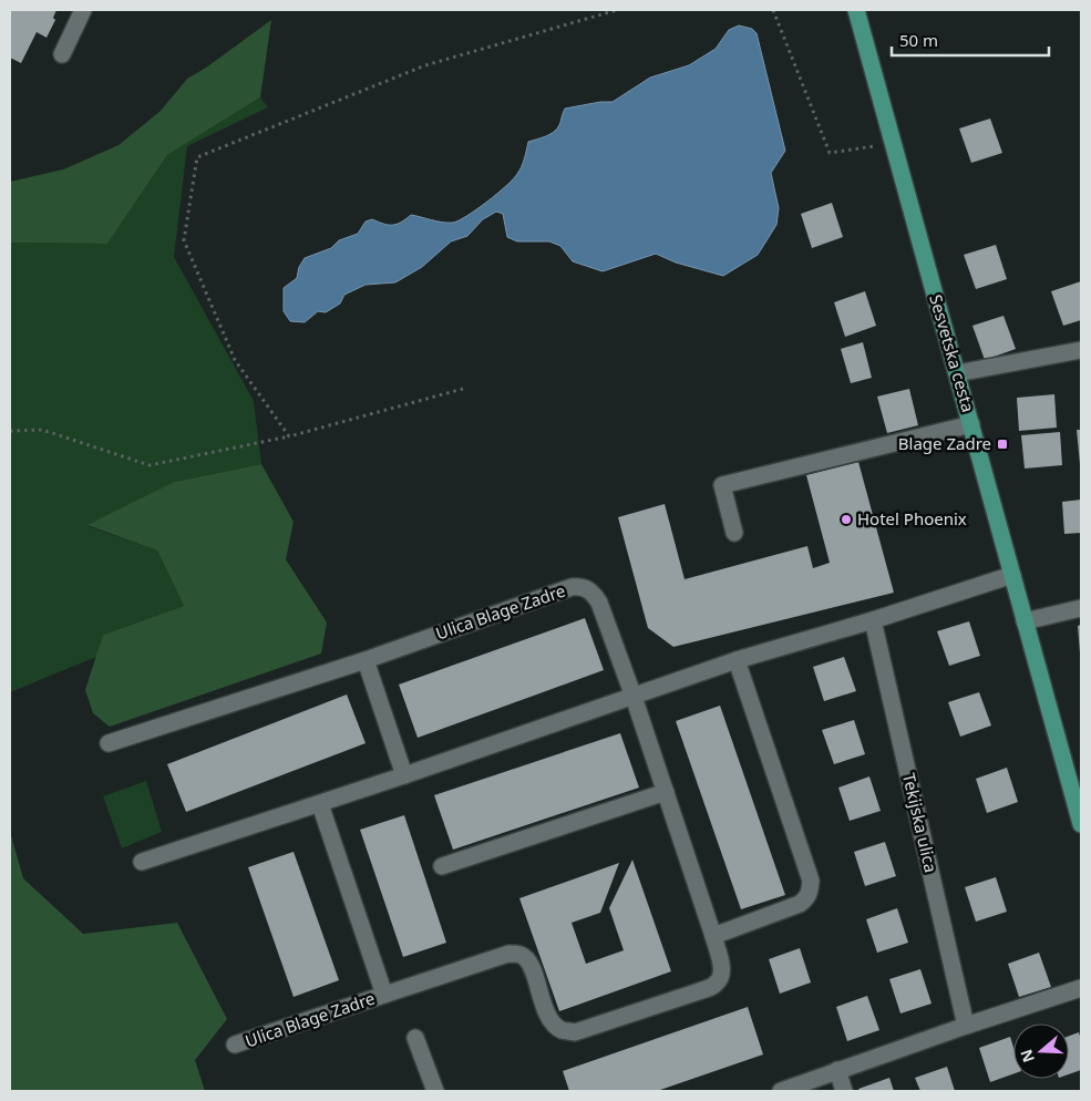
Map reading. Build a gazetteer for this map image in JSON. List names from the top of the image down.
{
  "streets": {
    "main road": ["Sesvetska cesta"],
    "street": ["Ulica Blage Zadre", "Tekijska ulica"]
  },
  "places": {
    "transit": ["Blage Zadre"],
    "other": ["Hotel Phoenix"]
  },
  "scale_bar": "50 m",
  "north": "left"
}
